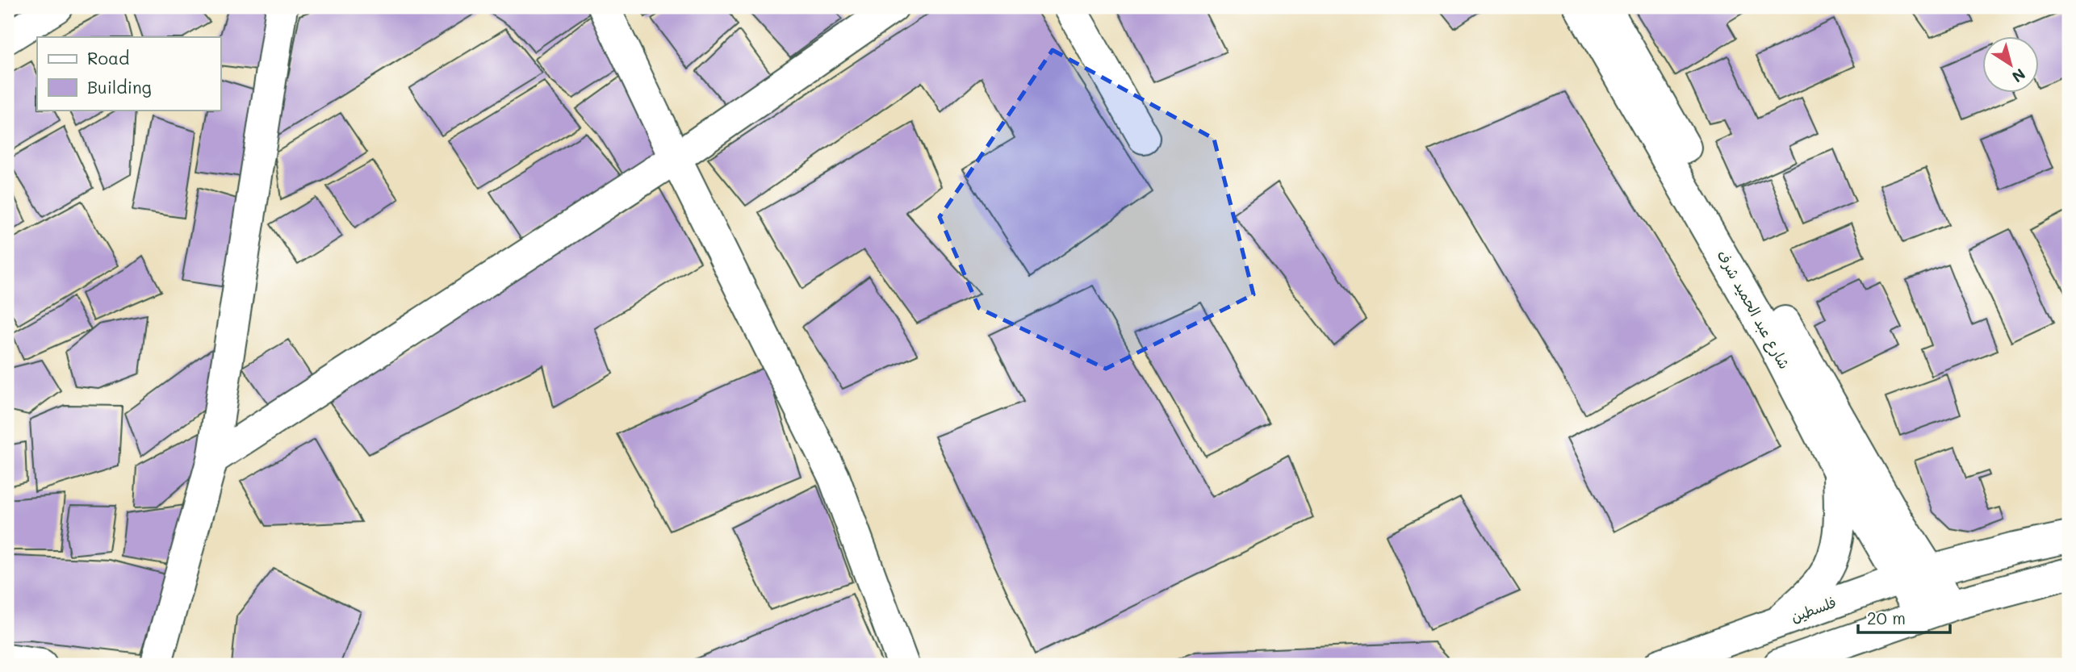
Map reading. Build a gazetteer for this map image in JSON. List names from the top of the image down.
{
  "streets": {
    "main road": ["شارع عبد الحميد شرف", "فلسطين"]
  },
  "crossings": [
    ["شارع عبد الحميد شرف", "فلسطين"]
  ],
  "legend": ["Road", "Building"],
  "scale_bar": "20 m",
  "north": "bottom right"
}
